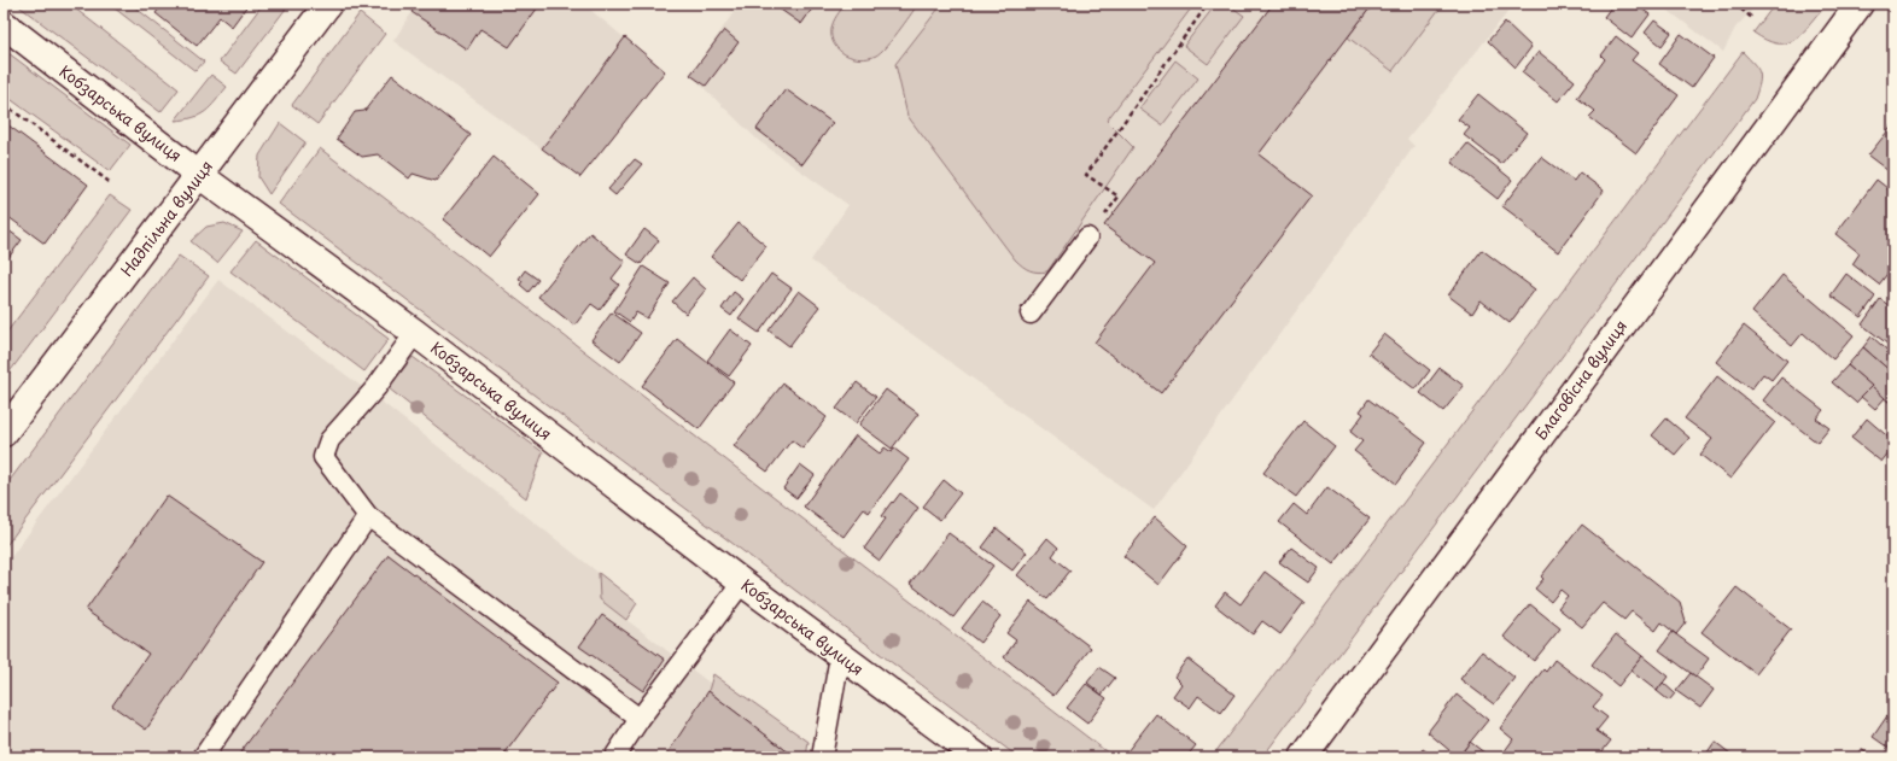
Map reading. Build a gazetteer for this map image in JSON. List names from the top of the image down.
{
  "streets": {
    "main road": ["Кобзарська вулиця", "Надпільна вулиця", "Благовісна вулиця"]
  },
  "crossings": [
    ["Кобзарська вулиця", "Надпільна вулиця"]
  ]
}
